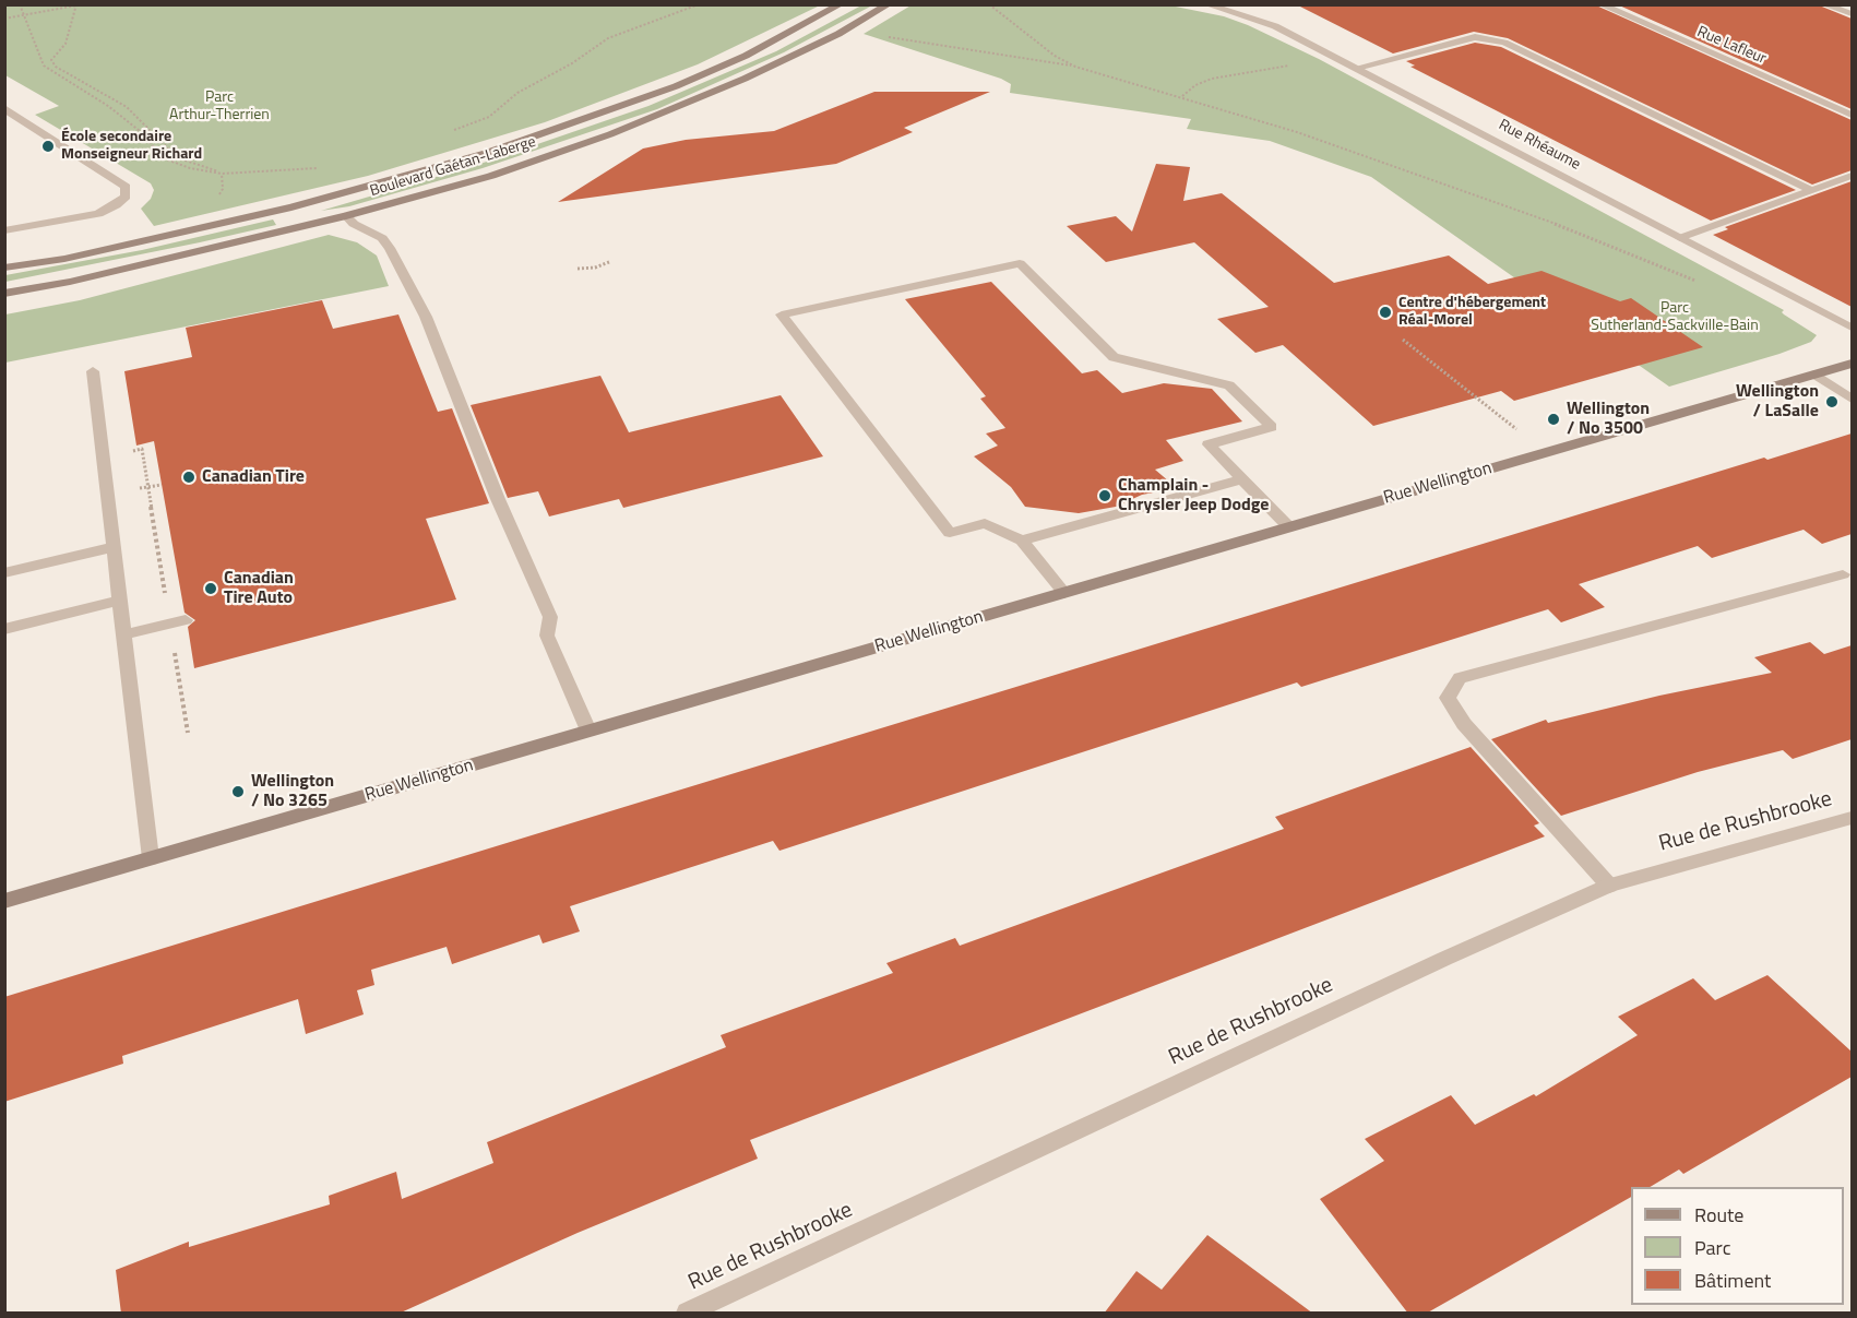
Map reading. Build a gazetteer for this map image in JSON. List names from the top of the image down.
{
  "streets": {
    "main road": ["Boulevard Gaétan-Laberge", "Rue Wellington"],
    "street": ["Rue Lafleur", "Rue Rhéaume", "Rue de Rushbrooke"]
  },
  "parks": ["Parc Arthur-Therrien", "Parc Sutherland-Sackville-Bain"],
  "places": [
    "École secondaire Monseigneur Richard",
    "Centre d'hébergement Réal-Morel",
    "Wellington / LaSalle",
    "Wellington / No 3500",
    "Canadian Tire",
    "Champlain - Chrysler Jeep Dodge",
    "Canadian Tire Auto",
    "Wellington / No 3265"
  ],
  "legend": ["Route", "Parc", "Bâtiment"]
}
